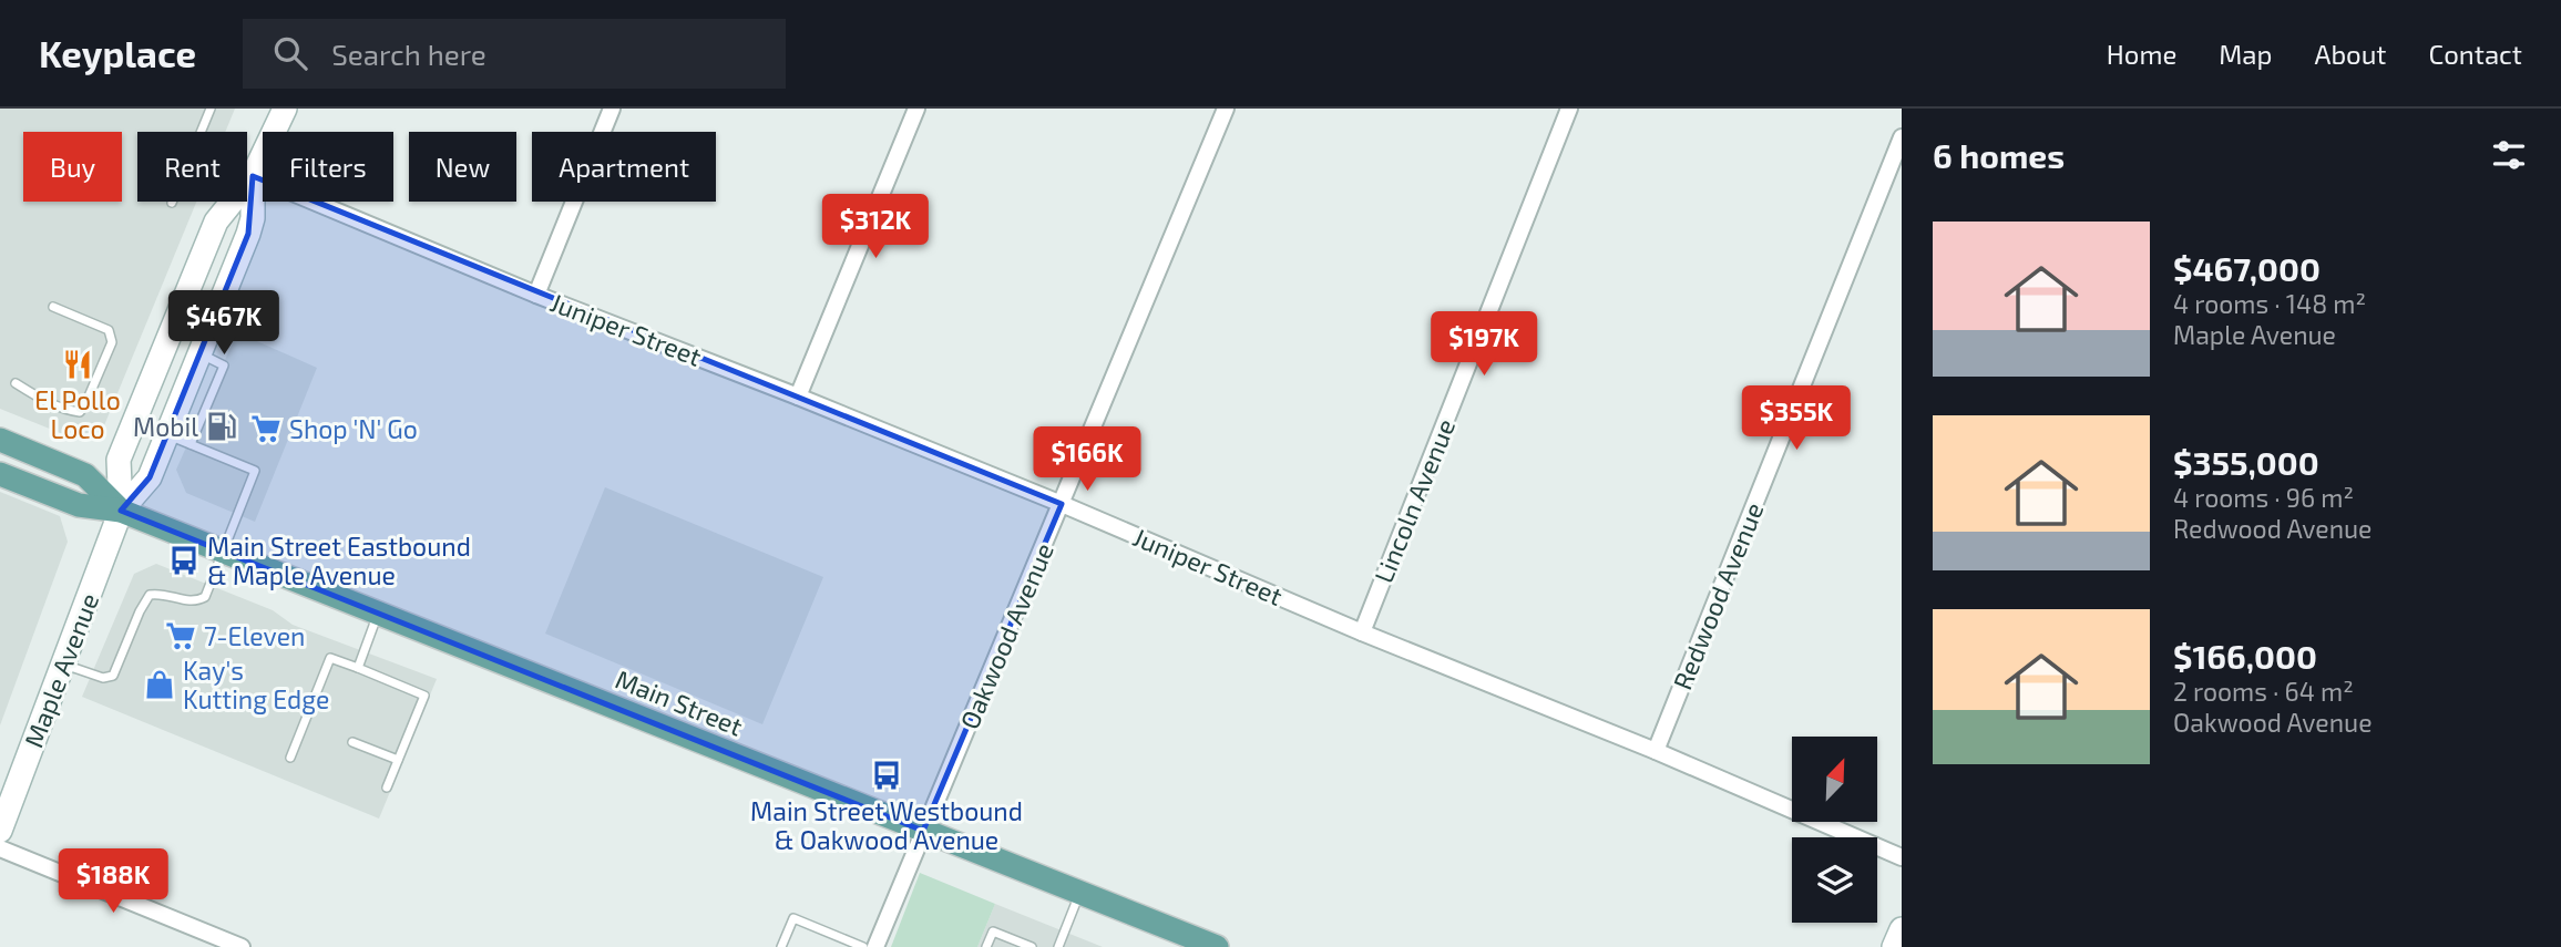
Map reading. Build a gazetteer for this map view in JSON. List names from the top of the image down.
{
  "streets": {
    "main road": ["Main Street"],
    "street": [
      "Juniper Street",
      "Lincoln Avenue",
      "Redwood Avenue",
      "Oakwood Avenue",
      "Maple Avenue"
    ]
  },
  "crossings": [
    ["Juniper Street", "Lincoln Avenue"],
    ["Juniper Street", "Redwood Avenue"],
    ["Juniper Street", "Oakwood Avenue"],
    ["Juniper Street", "Maple Avenue"],
    ["Oakwood Avenue", "Main Street"],
    ["Maple Avenue", "Main Street"]
  ],
  "places": {
    "restaurant": ["El Pollo Loco"],
    "fuel station": ["Mobil"],
    "supermarket": ["Shop 'N' Go", "7-Eleven"],
    "bus stop": ["Main Street Eastbound & Maple Avenue", "Main Street Westbound & Oakwood Avenue"],
    "shop": ["Kay's Kutting Edge"]
  },
  "north": "top right",
  "page": {
    "header": "Keyplace",
    "search": "Search here",
    "nav": [
      "Home",
      "Map",
      "About",
      "Contact"
    ],
    "heading": "6 homes",
    "chip": [
      "Buy",
      "Rent",
      "Filters",
      "New",
      "Apartment"
    ],
    "price": [
      "$312K",
      "$467K",
      "$197K",
      "$355K",
      "$166K",
      "$188K"
    ],
    "list": [
      {
        "name": "$467,000",
        "note": "4 rooms · 148 m² · Maple Avenue"
      },
      {
        "name": "$355,000",
        "note": "4 rooms · 96 m² · Redwood Avenue"
      },
      {
        "name": "$166,000",
        "note": "2 rooms · 64 m² · Oakwood Avenue"
      }
    ]
  }
}
